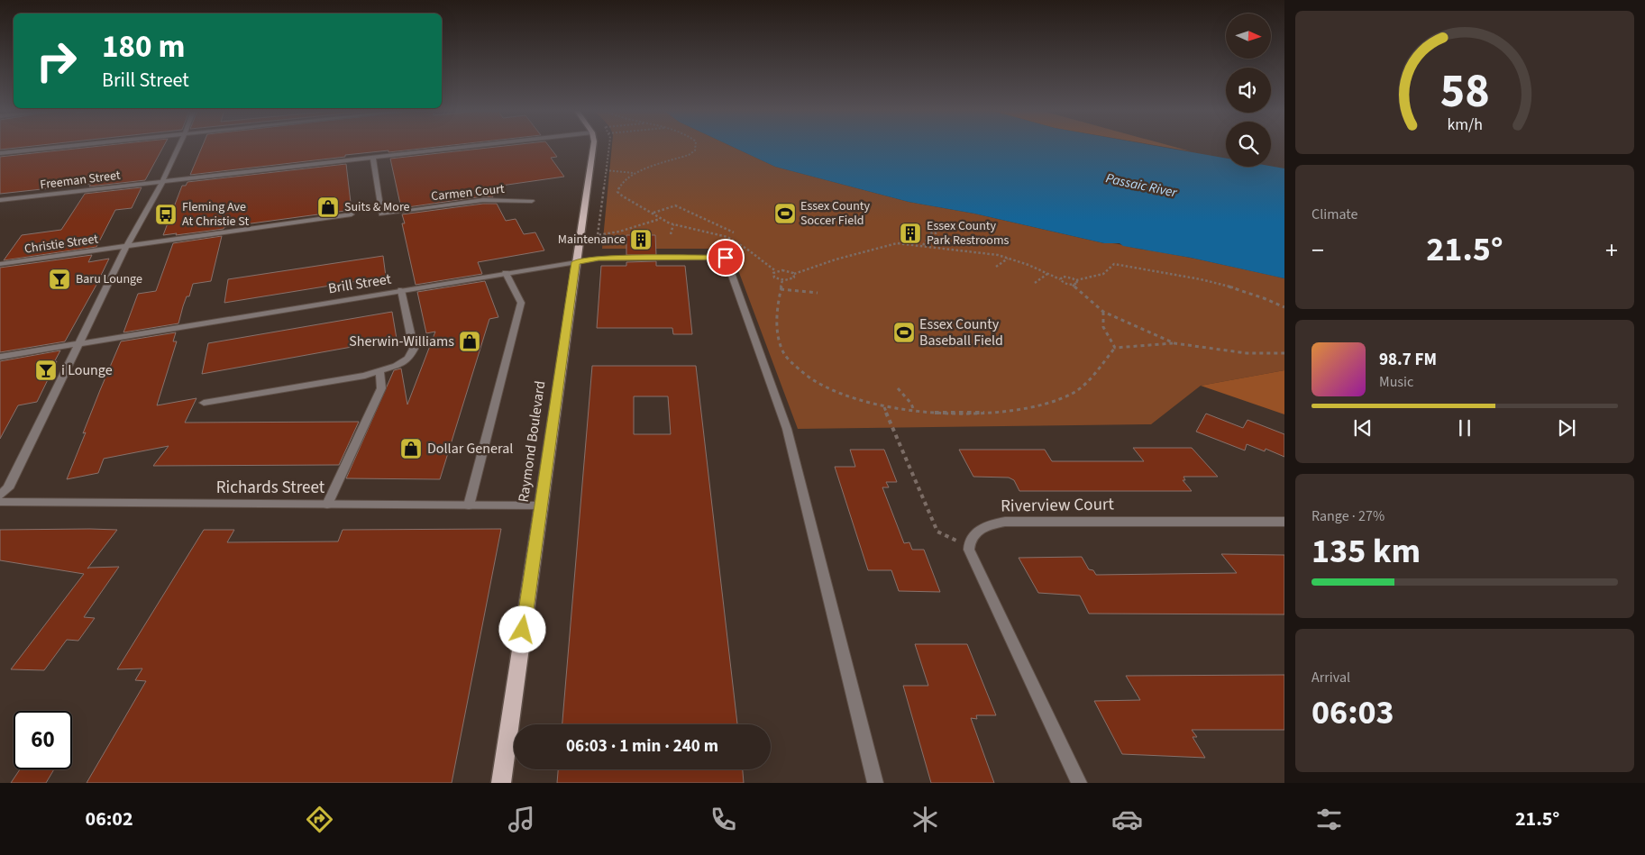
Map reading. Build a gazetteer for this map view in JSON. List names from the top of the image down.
{
  "streets": {
    "main road": ["Raymond Boulevard"],
    "street": [
      "Freeman Street",
      "Carmen Court",
      "Christie Street",
      "Brill Street",
      "Richards Street",
      "Riverview Court"
    ]
  },
  "crossings": [
    ["Freeman Street", "Carmen Court"],
    ["Brill Street", "Raymond Boulevard"],
    ["Raymond Boulevard", "Richards Street"]
  ],
  "water": ["Passaic River"],
  "places": {
    "shop": ["Suits & More", "Sherwin-Williams", "Dollar General"],
    "sports": ["Essex County Soccer Field", "Essex County Baseball Field"],
    "bus stop": ["Fleming Ave At Christie St"],
    "building": ["Essex County Park Restrooms", "Maintenance"],
    "bar": ["Baru Lounge", "i Lounge"]
  },
  "north": "right",
  "page": {
    "turn": ["180 m", "Brill Street"],
    "tile": [
      "Climate",
      ["Range · 27%", "135 km"],
      ["Arrival", "06:03"]
    ],
    "heat": ["−", "21.5°", "+"],
    "song": ["98.7 FM", "Music"],
    "limit": "60",
    "trip": "06:03 · 1 min · 240 m",
    "tabs": ["06:02", "21.5°"],
    "gauge": ["58", "km/h"]
  }
}
